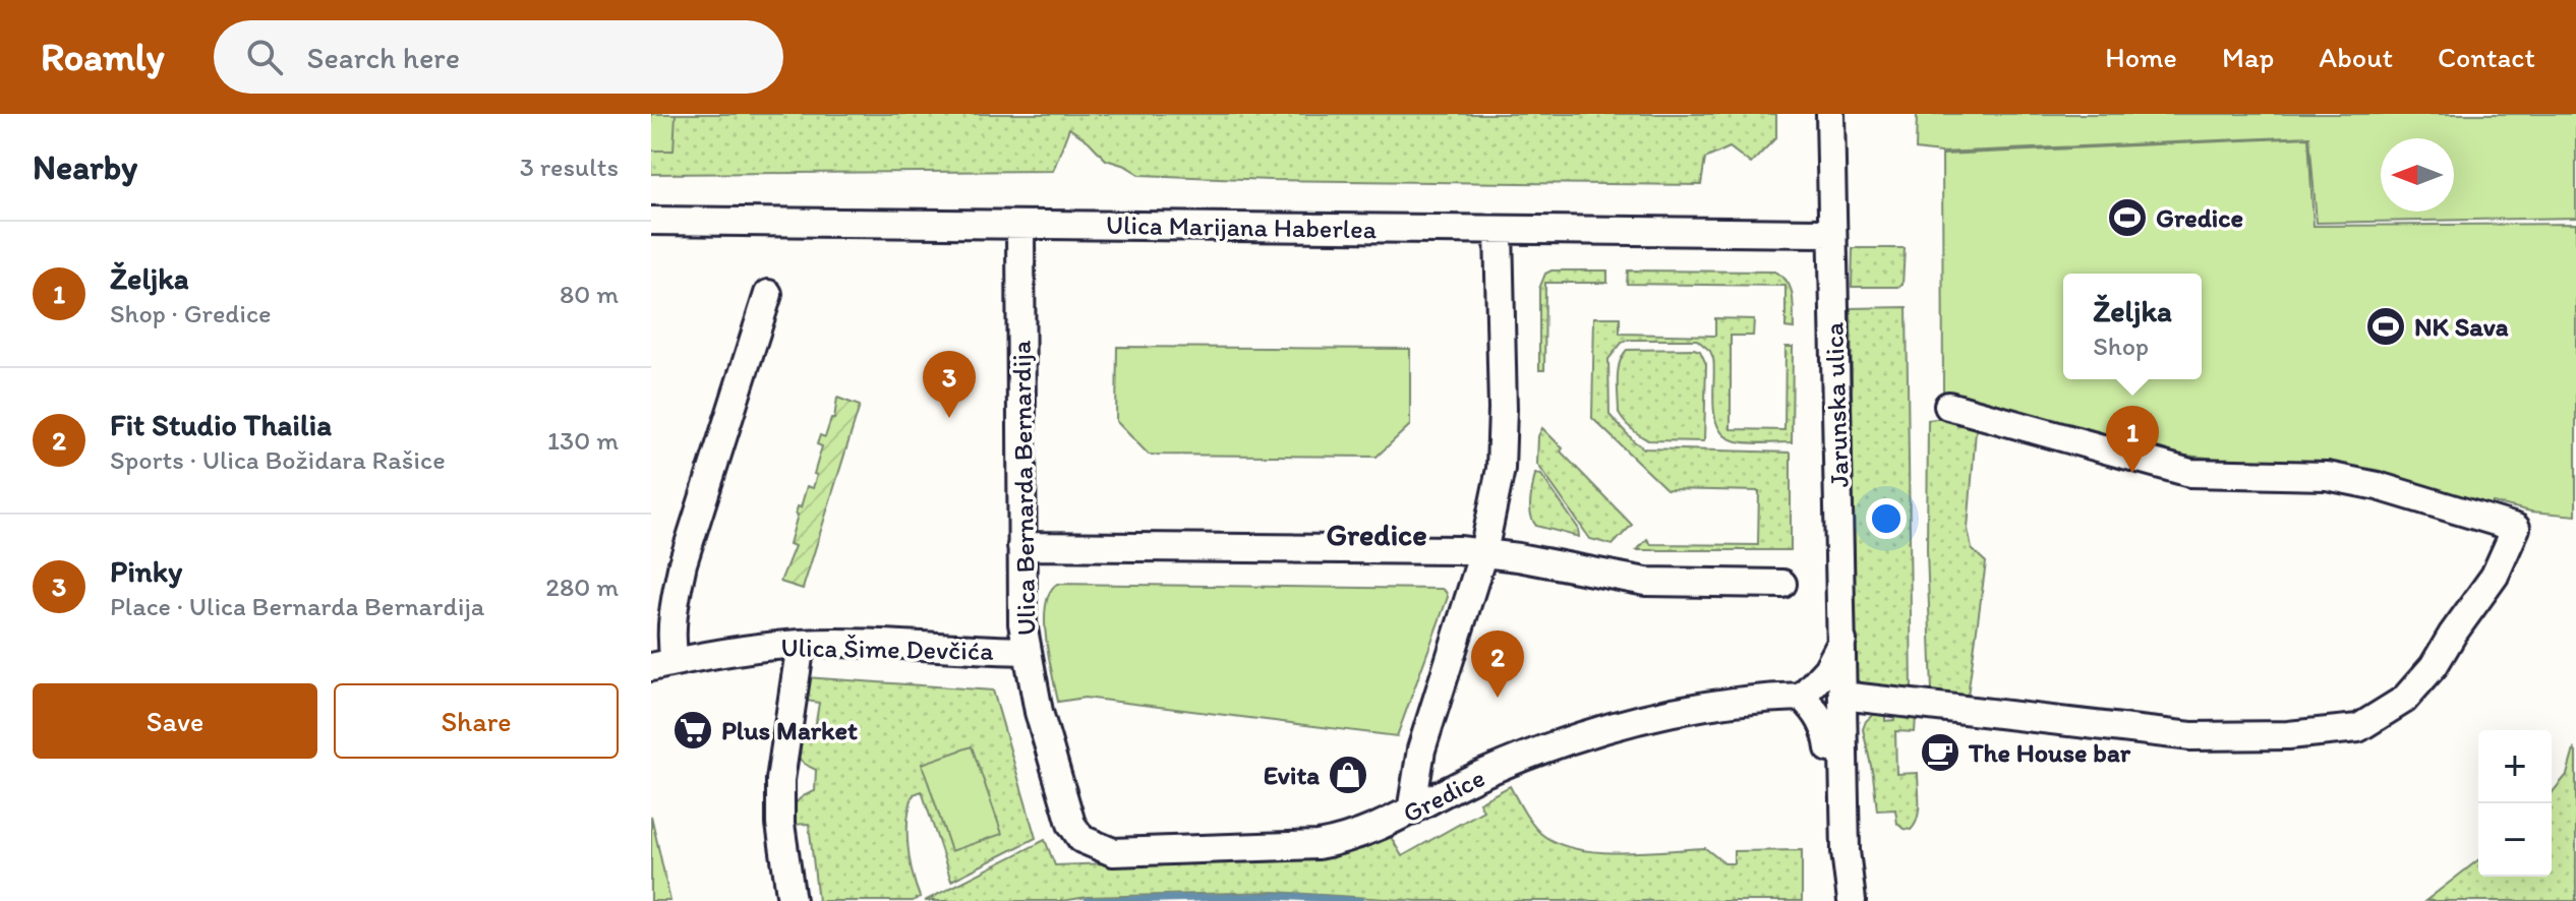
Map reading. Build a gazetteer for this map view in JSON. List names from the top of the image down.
{
  "streets": {
    "street": [
      "Ulica Marijana Haberlea",
      "Jarunska ulica",
      "Ulica Bernarda Bernardija",
      "Ulica Šime Devčića",
      "Gredice"
    ]
  },
  "crossings": [
    ["Ulica Marijana Haberlea", "Jarunska ulica"],
    ["Ulica Marijana Haberlea", "Ulica Bernarda Bernardija"],
    ["Ulica Bernarda Bernardija", "Ulica Šime Devčića"],
    ["Ulica Bernarda Bernardija", "Gredice"]
  ],
  "districts": ["Gredice"],
  "places": {
    "sports": ["Gredice", "NK Sava"],
    "supermarket": ["Plus Market"],
    "cafe": ["The House bar"],
    "shop": ["Evita"]
  },
  "north": "left",
  "page": {
    "header": "Roamly",
    "search": "Search here",
    "nav": [
      "Home",
      "Map",
      "About",
      "Contact"
    ],
    "heading": ["Nearby", "3 results"],
    "list": [
      {
        "mark": "1",
        "name": "Željka",
        "note": "Shop · Gredice",
        "value": "80 m"
      },
      {
        "mark": "2",
        "name": "Fit Studio Thailia",
        "note": "Sports · Ulica Božidara Rašice",
        "value": "130 m"
      },
      {
        "mark": "3",
        "name": "Pinky",
        "note": "Place · Ulica Bernarda Bernardija",
        "value": "280 m"
      }
    ],
    "popup": ["Željka", "Shop"],
    "pins": ["3", "1", "2"],
    "buttons": ["Save", "Share"],
    "map_buttons": ["+", "−"]
  }
}
